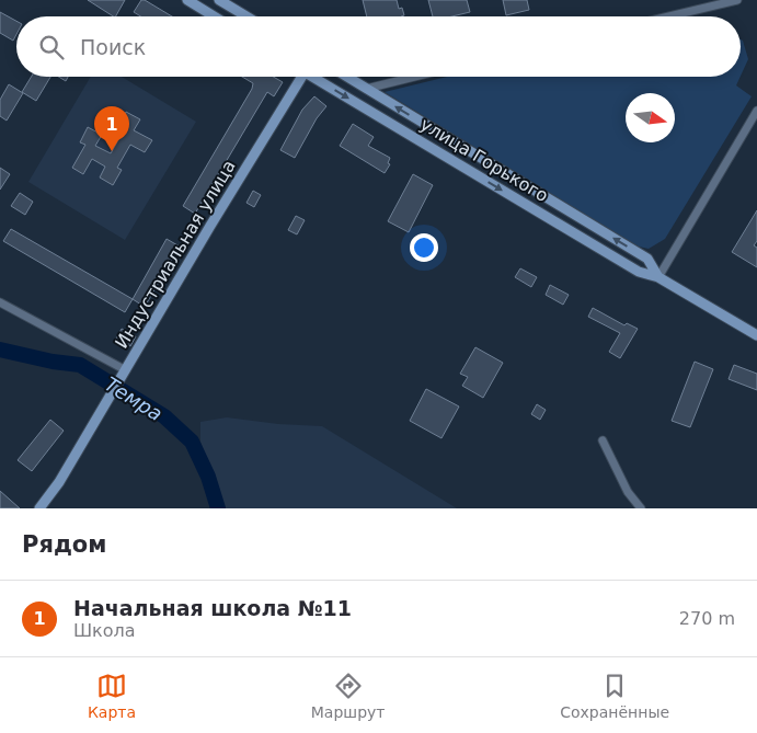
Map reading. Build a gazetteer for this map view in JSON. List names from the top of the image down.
{
  "streets": {
    "main road": ["улица Горького", "Индустриальная улица"]
  },
  "water": ["Темра"],
  "north": "right",
  "page": {
    "search": "Поиск",
    "pins": "1",
    "heading": "Рядом",
    "list": [
      {
        "mark": "1",
        "name": "Начальная школа №11",
        "note": "Школа",
        "value": "270 m"
      }
    ],
    "nav": ["Карта", "Маршрут", "Сохранённые"]
  }
}
